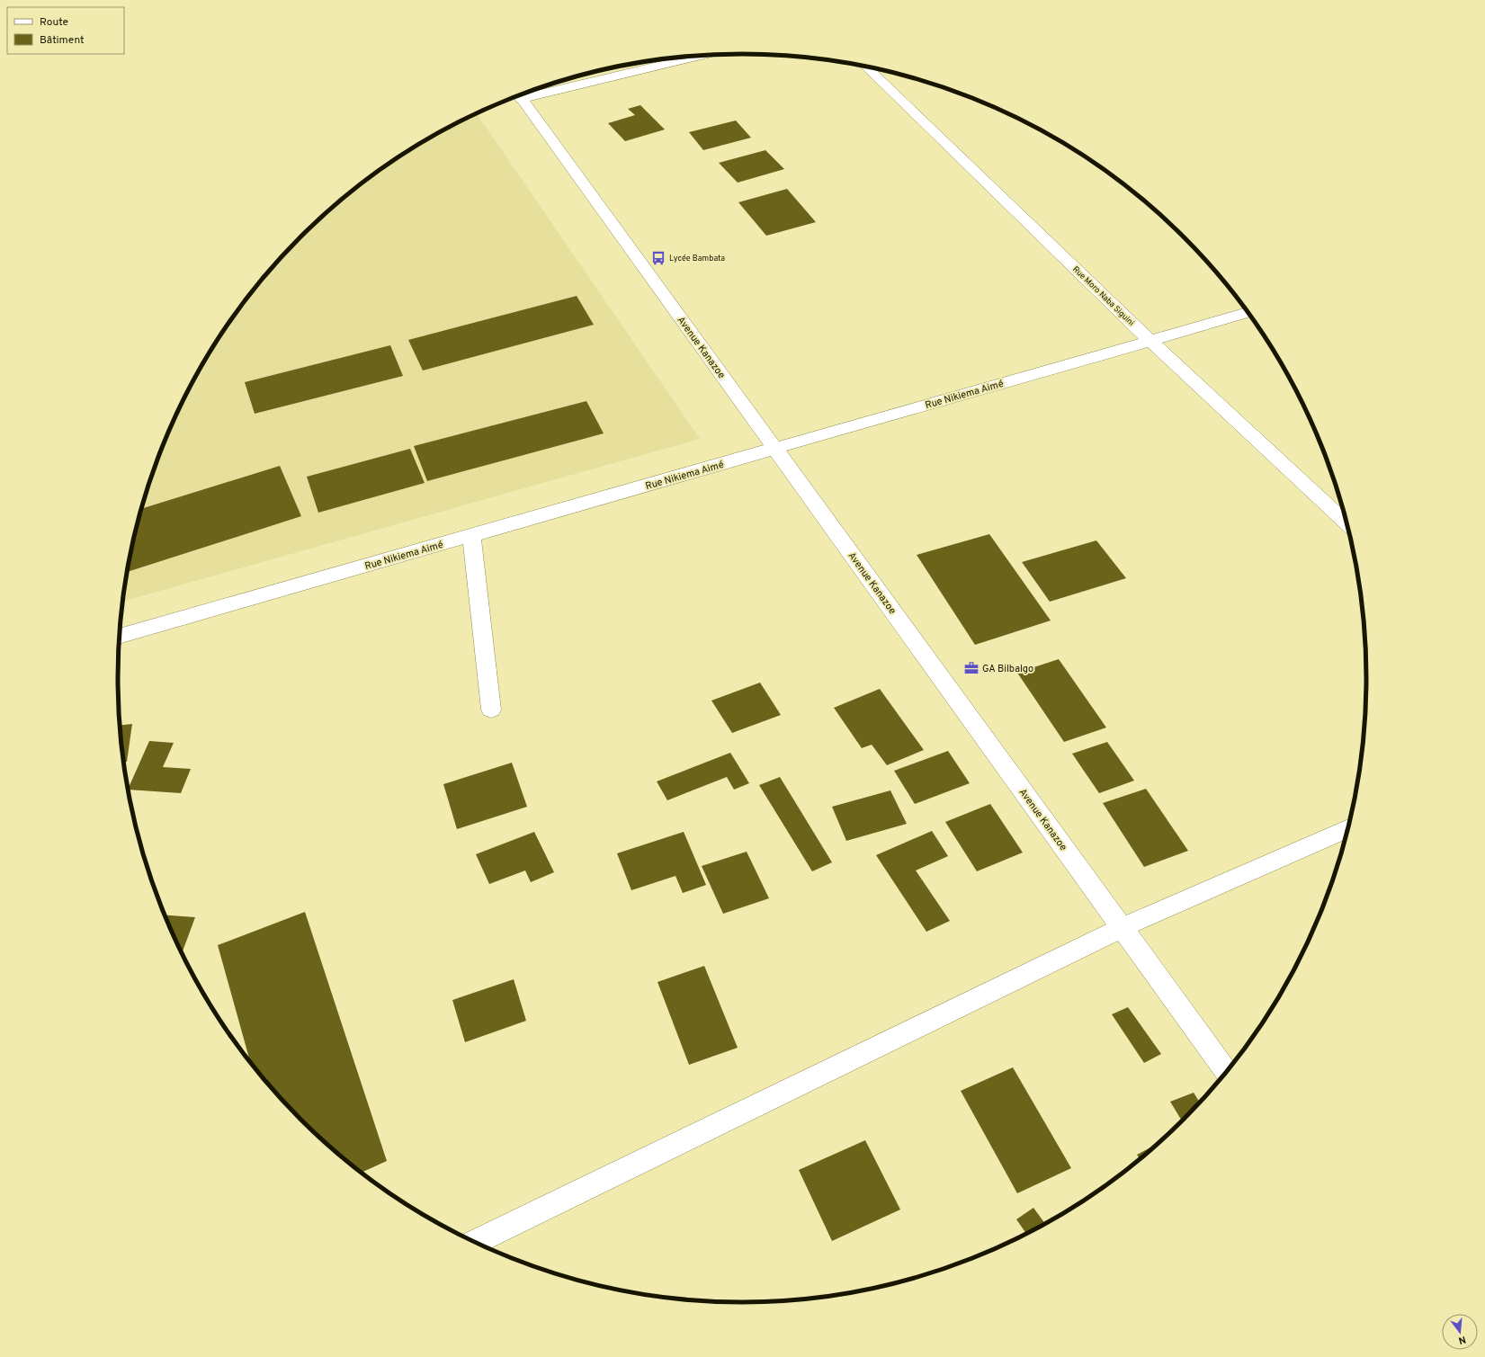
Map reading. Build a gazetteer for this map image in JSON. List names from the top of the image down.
{
  "streets": {
    "street": ["Rue Moro Naba Siguini", "Avenue Kanazoe", "Rue Nikiema Aimé"]
  },
  "crossings": [
    ["Rue Moro Naba Siguini", "Rue Nikiema Aimé"],
    ["Avenue Kanazoe", "Rue Nikiema Aimé"]
  ],
  "places": {
    "bus stop": ["Lycée Bambata"],
    "office": ["GA Bilbalgo"]
  },
  "legend": ["Route", "Bâtiment"],
  "north": "bottom"
}
